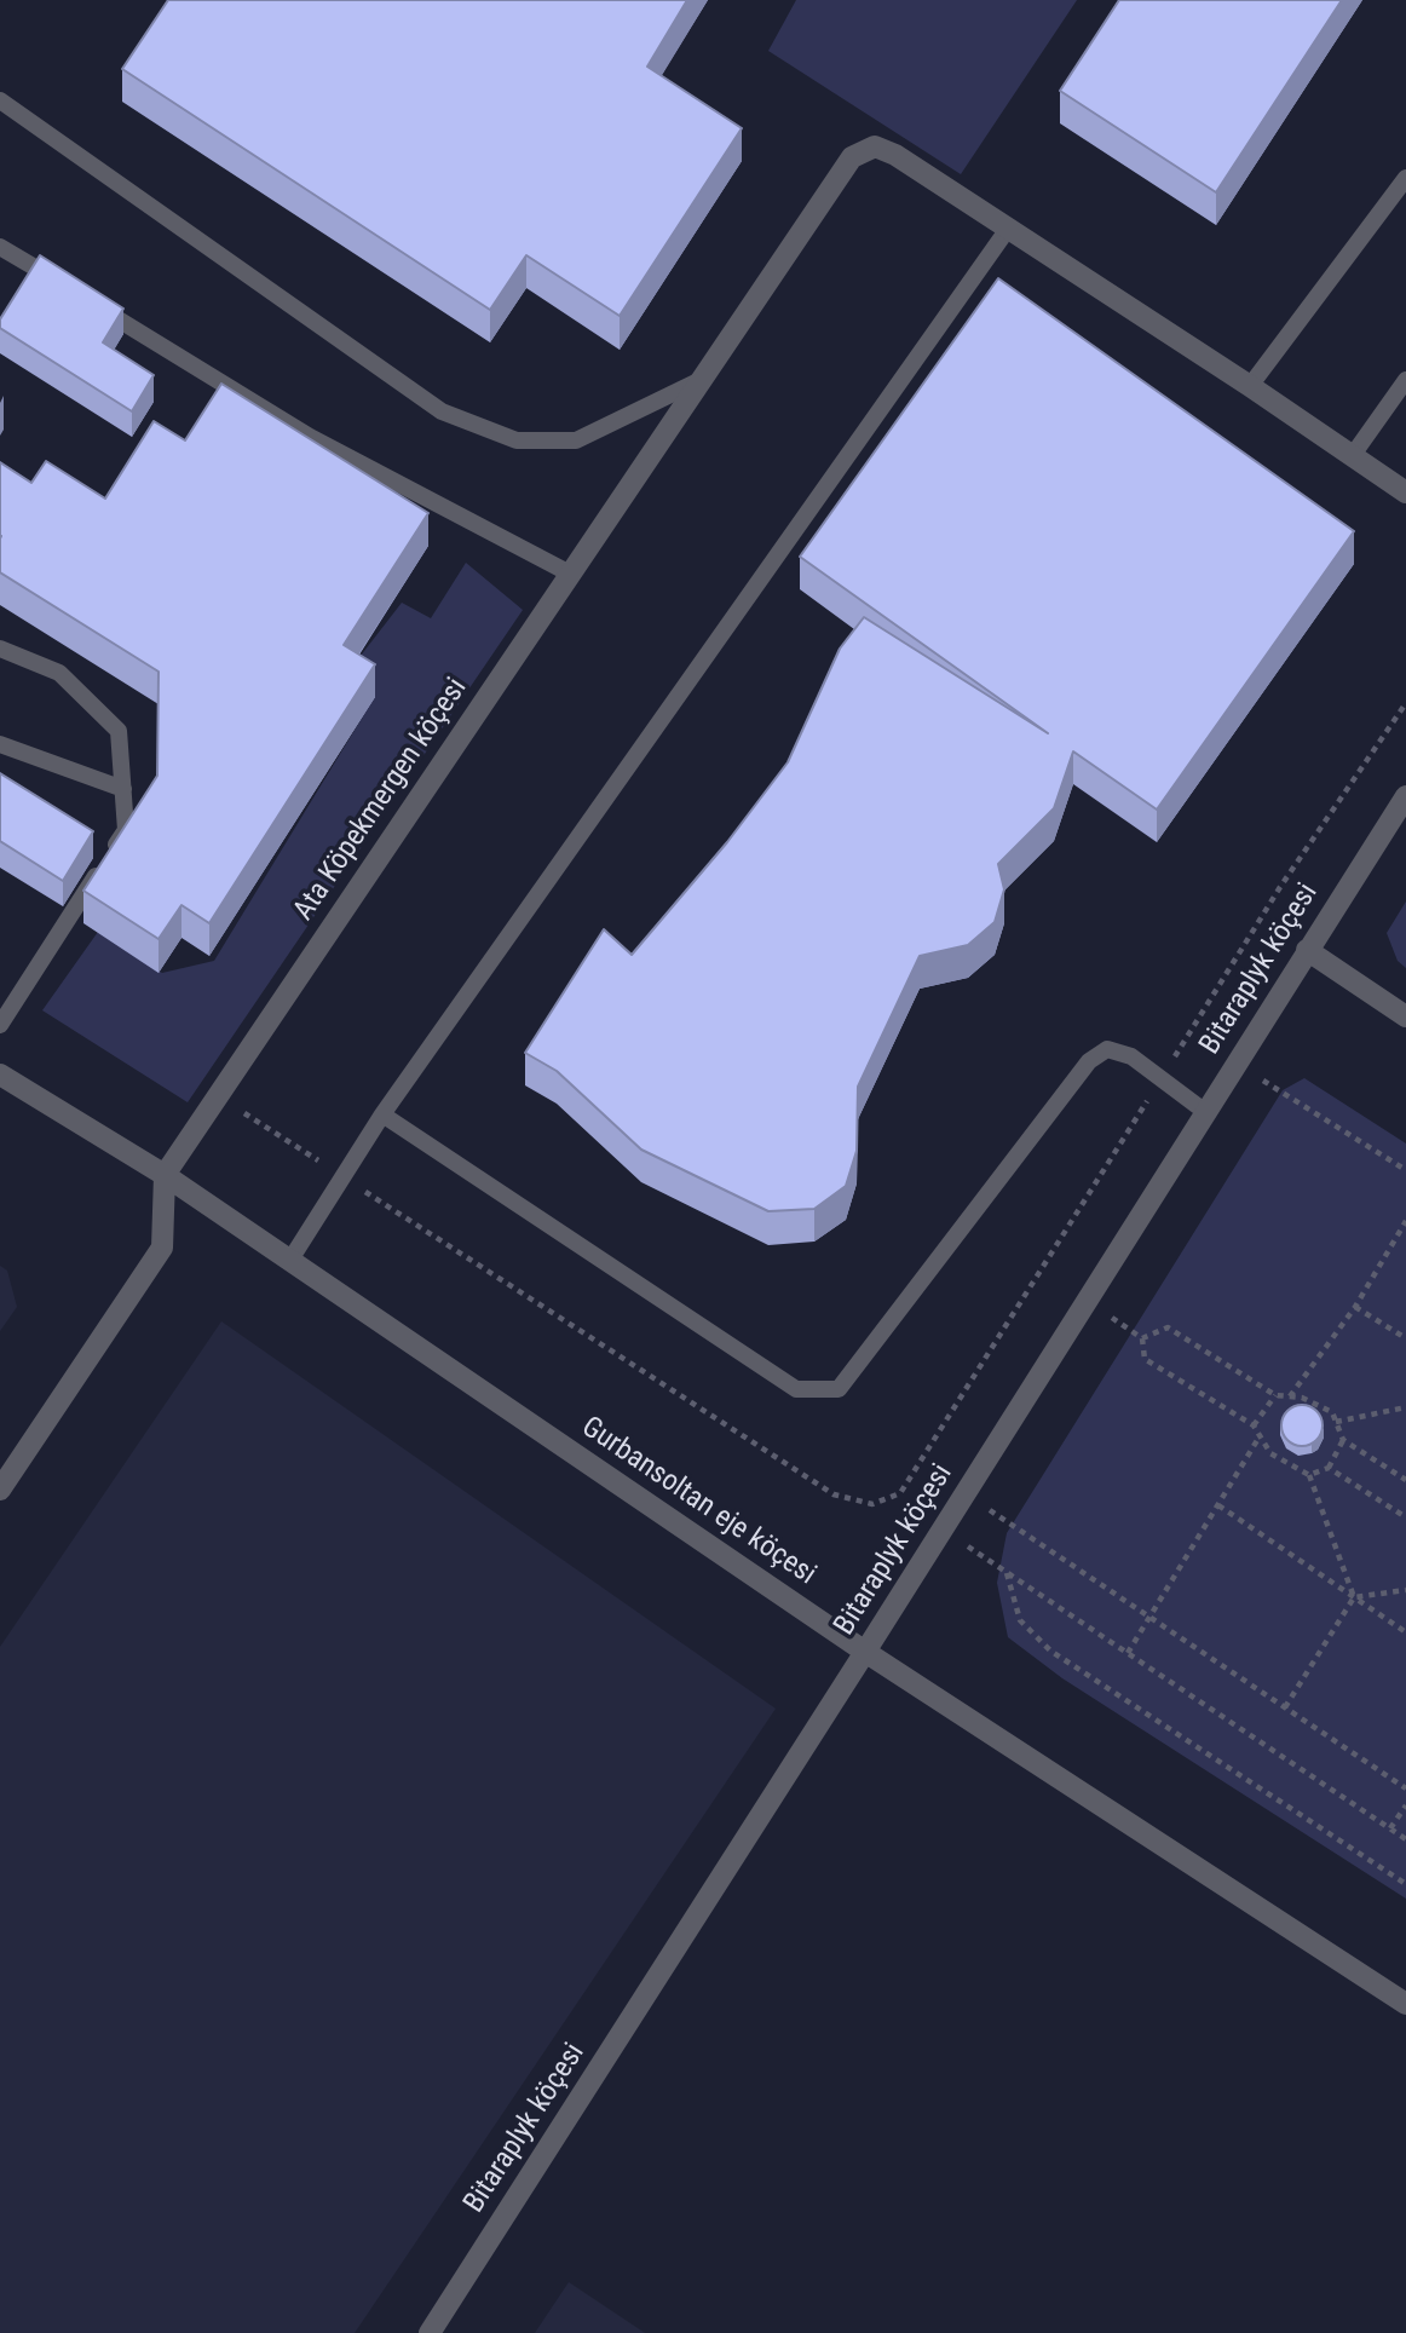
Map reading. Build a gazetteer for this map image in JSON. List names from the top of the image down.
{
  "streets": {
    "street": ["Ata Köpekmergen köçesi", "Bitaraplyk köçesi", "Gurbansoltan eje köçesi"]
  },
  "crossings": [
    ["Ata Köpekmergen köçesi", "Gurbansoltan eje köçesi"],
    ["Bitaraplyk köçesi", "Gurbansoltan eje köçesi"]
  ]
}
